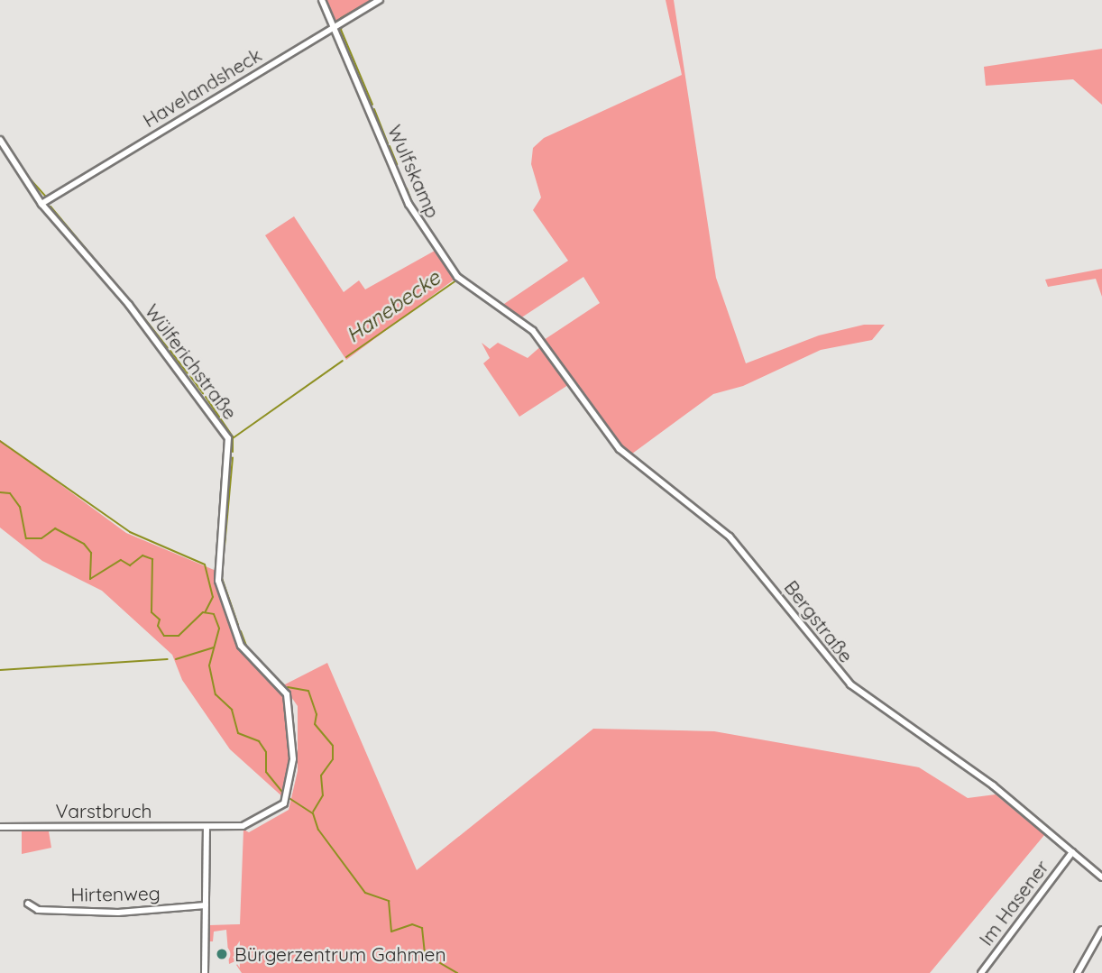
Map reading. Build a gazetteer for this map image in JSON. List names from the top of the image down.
{
  "streets": {
    "street": [
      "Havelandsheck",
      "Wulfskamp",
      "Wülferichstraße",
      "Bergstraße",
      "Varstbruch",
      "Hirtenweg",
      "Im Hasener"
    ]
  },
  "crossings": [
    ["Havelandsheck", "Wulfskamp"],
    ["Havelandsheck", "Wülferichstraße"],
    ["Wulfskamp", "Bergstraße"],
    ["Wülferichstraße", "Varstbruch"],
    ["Bergstraße", "Im Hasener"]
  ],
  "water": ["Hanebecke"],
  "places": ["Bürgerzentrum Gahmen"]
}
